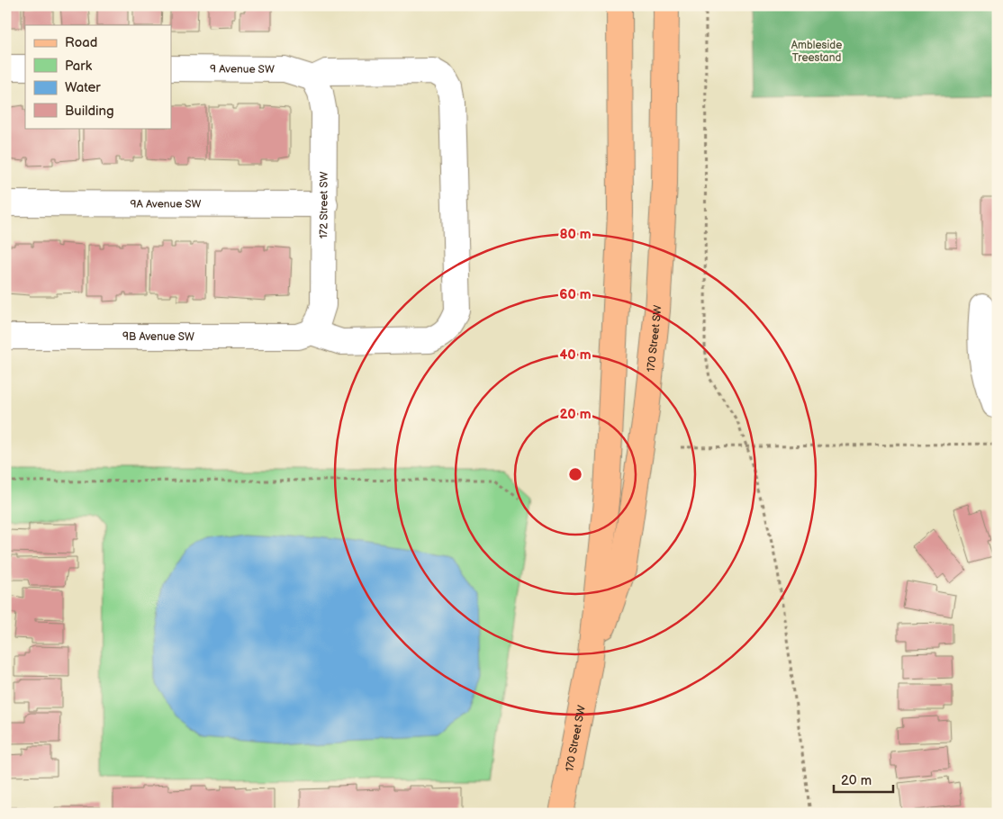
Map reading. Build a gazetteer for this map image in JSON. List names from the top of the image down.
{
  "streets": {
    "main road": ["170 Street SW"],
    "street": [
      "9 Avenue SW",
      "9A Avenue SW",
      "172 Street SW",
      "9B Avenue SW"
    ]
  },
  "crossings": [
    ["9 Avenue SW", "172 Street SW"],
    ["9A Avenue SW", "172 Street SW"],
    ["172 Street SW", "9B Avenue SW"]
  ],
  "parks": ["Ambleside Treestand"],
  "legend": [
    "Road",
    "Park",
    "Water",
    "Building"
  ],
  "scale_bar": "20 m",
  "rings": [
    "80 m",
    "60 m",
    "40 m",
    "20 m"
  ]
}
